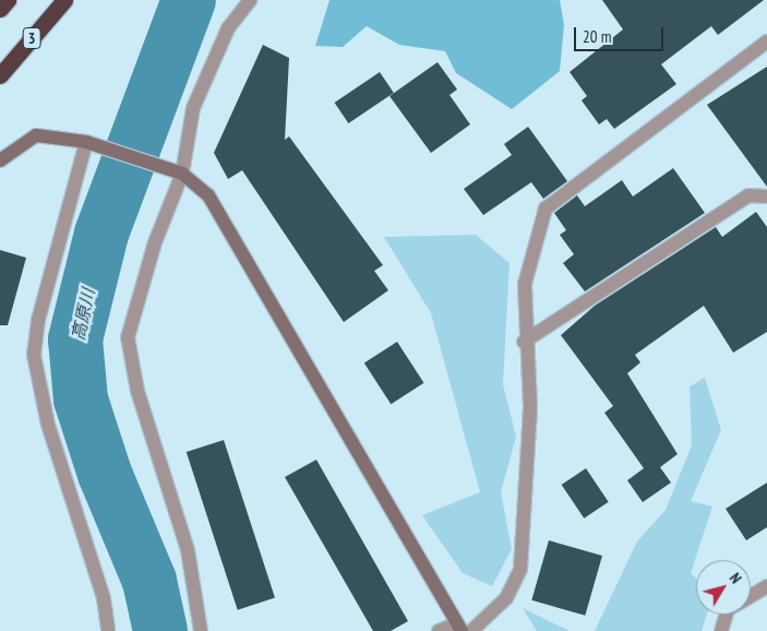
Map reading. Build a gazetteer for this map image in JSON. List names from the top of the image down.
{
  "streets": {
    "highway": ["3"]
  },
  "water": ["高原川"],
  "scale_bar": "20 m",
  "north": "top right"
}
